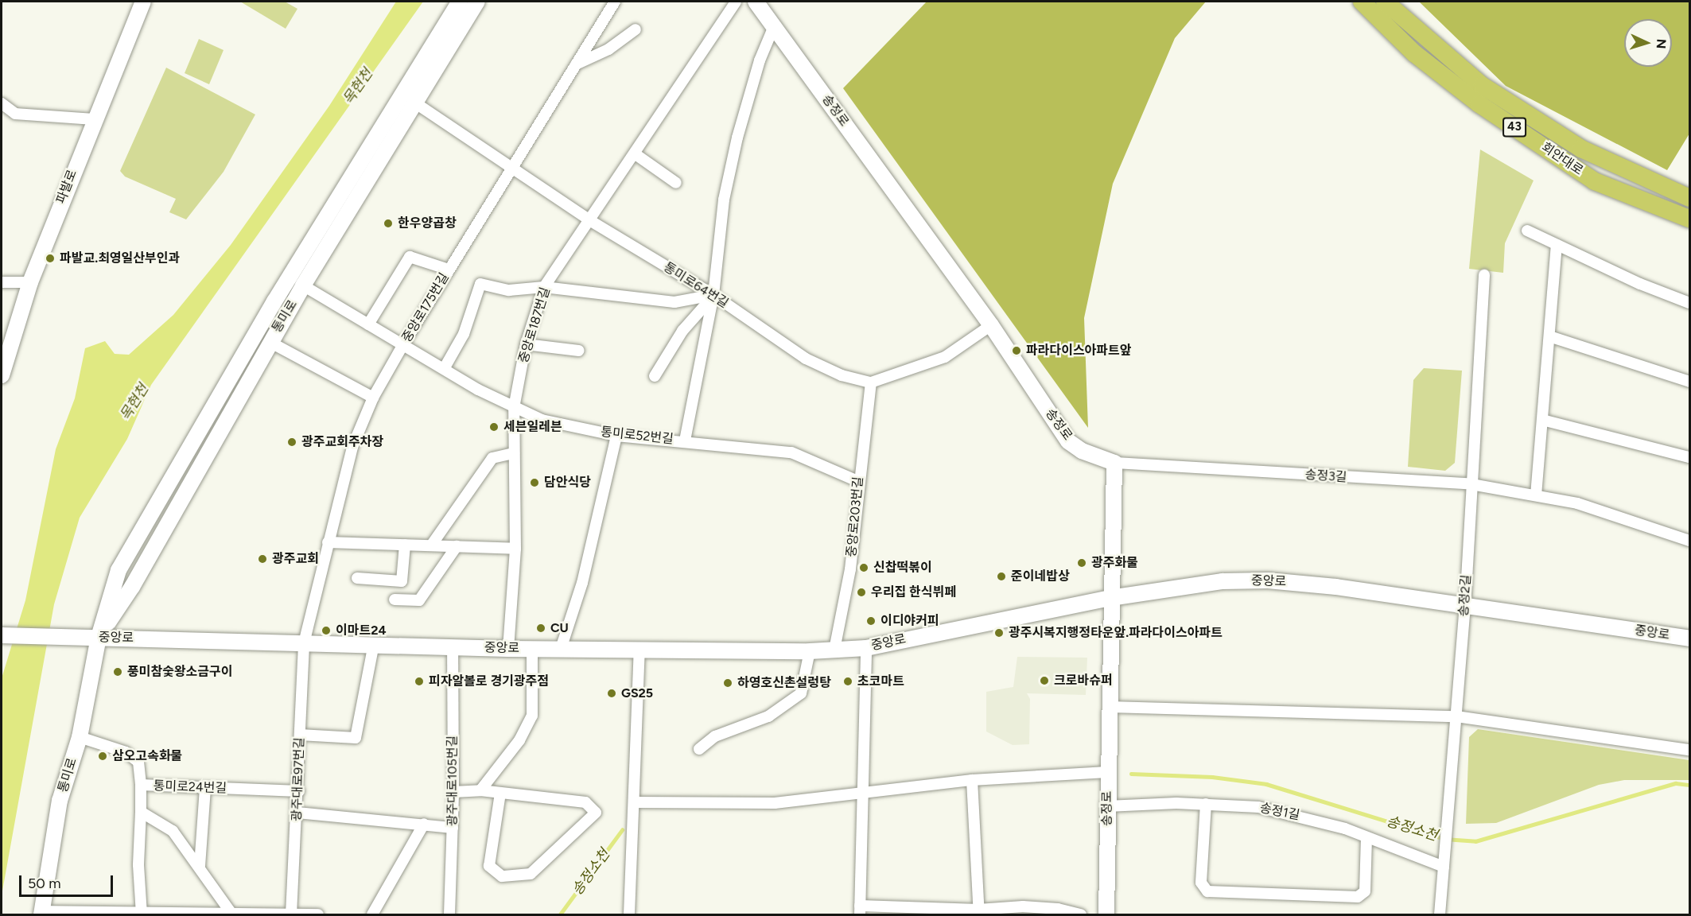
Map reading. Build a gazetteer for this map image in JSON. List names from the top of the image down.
{
  "streets": {
    "main road": ["43", "회안대로"],
    "street": [
      "송정로",
      "파발로",
      "통미로64번길",
      "중앙로175번길",
      "통미로",
      "중앙로187번길",
      "통미로52번길",
      "송정3길",
      "중앙로203번길",
      "중앙로",
      "송정2길",
      "광주대로97번길",
      "광주대로105번길",
      "통미로24번길",
      "송정1길"
    ]
  },
  "crossings": [
    ["송정로", "송정3길"],
    ["송정로", "중앙로"],
    ["송정로", "송정1길"],
    ["통미로64번길", "중앙로175번길"],
    ["통미로64번길", "통미로"],
    ["통미로64번길", "중앙로187번길"],
    ["통미로64번길", "중앙로203번길"],
    ["중앙로175번길", "통미로52번길"],
    ["중앙로175번길", "중앙로"],
    ["중앙로175번길", "광주대로97번길"],
    ["통미로", "통미로52번길"],
    ["통미로", "중앙로"],
    ["통미로", "통미로24번길"],
    ["중앙로187번길", "통미로52번길"],
    ["중앙로187번길", "중앙로"],
    ["통미로52번길", "중앙로203번길"],
    ["송정3길", "송정2길"],
    ["중앙로203번길", "중앙로"],
    ["중앙로", "송정2길"],
    ["중앙로", "광주대로97번길"],
    ["중앙로", "광주대로105번길"],
    ["송정2길", "송정1길"],
    ["광주대로97번길", "통미로24번길"]
  ],
  "water": ["목현천", "송정소천"],
  "places": [
    "한우양곱창",
    "파발교.최영일산부인과",
    "파라다이스아파트앞",
    "세븐일레븐",
    "광주교회주차장",
    "담안식당",
    "광주교회",
    "광주화물",
    "신찹떡볶이",
    "준이네밥상",
    "우리집 한식뷔페",
    "이디야커피",
    "CU",
    "이마트24",
    "광주시복지행정타운앞.파라다이스아파트",
    "풍미참숯왕소금구이",
    "크로바슈퍼",
    "피자알볼로 경기광주점",
    "초코마트",
    "하영호신촌설렁탕",
    "GS25",
    "삼오고속화물"
  ],
  "scale_bar": "50 m",
  "north": "right"
}
